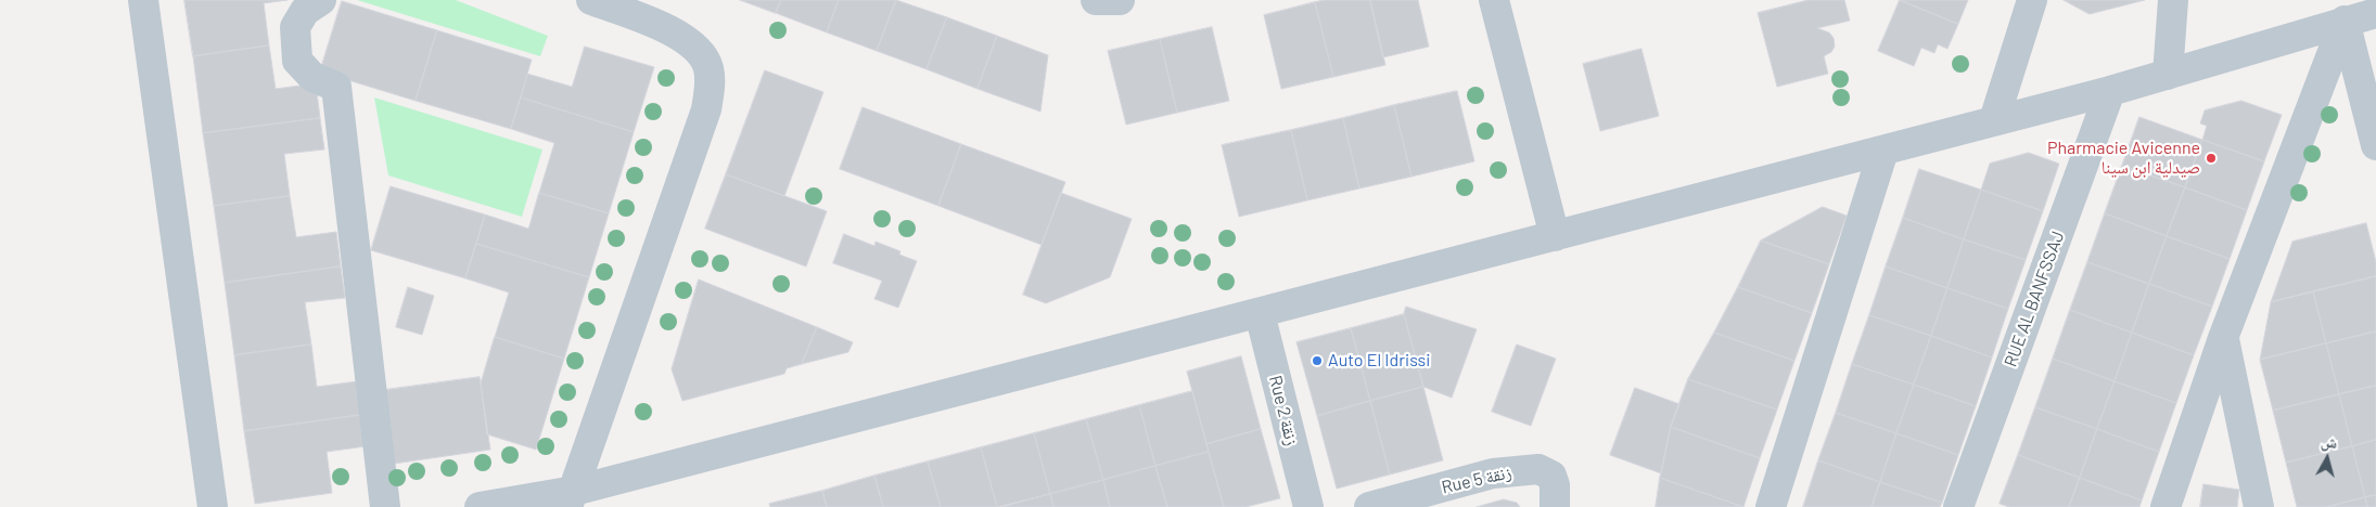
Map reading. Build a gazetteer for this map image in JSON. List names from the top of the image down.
{
  "streets": {
    "street": ["RUE AL BANFSSAJ", "Rue 2 زنقة", "Rue 5 زنقة"]
  },
  "places": ["Pharmacie Avicenne صيدلية ابن سينا", "Auto El Idrissi"],
  "north": "top"
}
